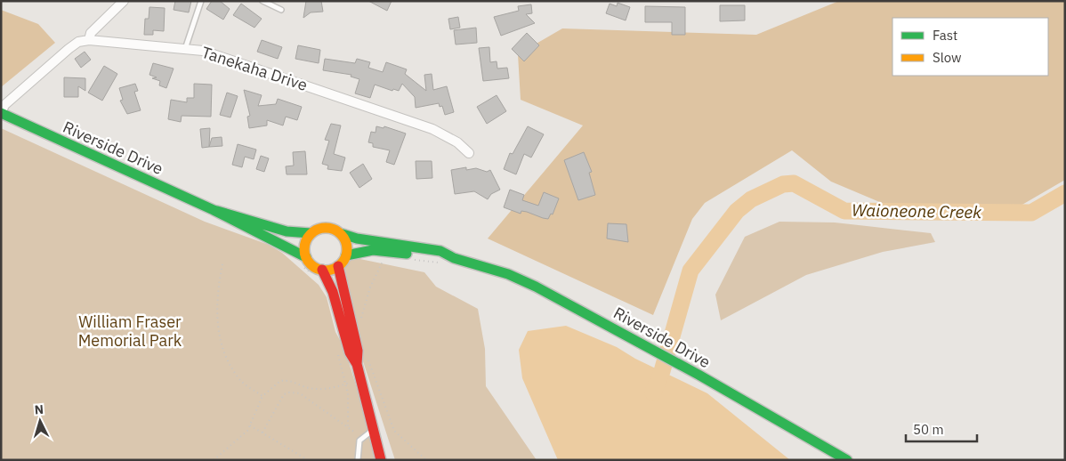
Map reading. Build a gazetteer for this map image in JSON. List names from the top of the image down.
{
  "streets": {
    "main road": ["Riverside Drive"],
    "street": ["Tanekaha Drive"]
  },
  "crossings": [
    ["Tanekaha Drive", "Riverside Drive"]
  ],
  "water": ["Waioneone Creek"],
  "parks": ["William Fraser Memorial Park"],
  "legend": ["Fast", "Slow"],
  "scale_bar": "50 m",
  "north": "top"
}
